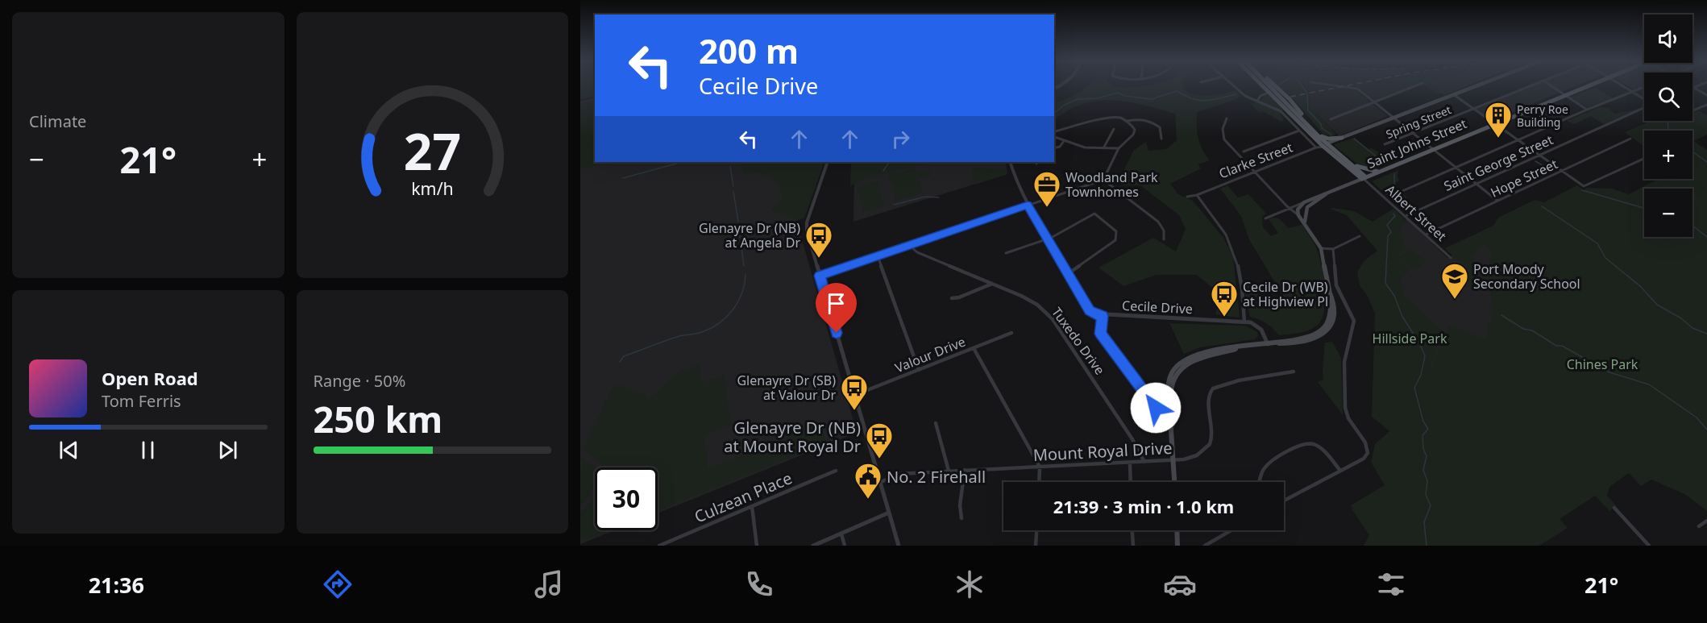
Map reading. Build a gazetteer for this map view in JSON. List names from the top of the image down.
{
  "streets": {
    "main road": ["Saint Johns Street", "Clarke Street"],
    "street": [
      "Spring Street",
      "Saint George Street",
      "Hope Street",
      "Albert Street",
      "Cecile Drive",
      "Tuxedo Drive",
      "Valour Drive",
      "Mount Royal Drive",
      "Culzean Place"
    ]
  },
  "crossings": [
    ["Saint Johns Street", "Albert Street"],
    ["Saint George Street", "Albert Street"],
    ["Hope Street", "Albert Street"],
    ["Tuxedo Drive", "Mount Royal Drive"]
  ],
  "parks": ["Hillside Park", "Chines Park"],
  "places": {
    "building": ["Perry Roe Building"],
    "office": ["Woodland Park Townhomes"],
    "bus stop": [
      "Glenayre Dr (NB) at Angela Dr",
      "Cecile Dr (WB) at Highview Pl",
      "Glenayre Dr (SB) at Valour Dr",
      "Glenayre Dr (NB) at Mount Royal Dr"
    ],
    "school or university": ["Port Moody Secondary School"],
    "public building": ["No. 2 Firehall"]
  },
  "page": {
    "tile": [
      "Climate",
      ["Range · 50%", "250 km"]
    ],
    "map_buttons": ["+", "−"],
    "turn": ["200 m", "Cecile Drive"],
    "heat": ["−", "21°", "+"],
    "song": ["Open Road", "Tom Ferris"],
    "limit": "30",
    "trip": "21:39 · 3 min · 1.0 km",
    "tabs": ["21:36", "21°"],
    "gauge": ["27", "km/h"]
  }
}
